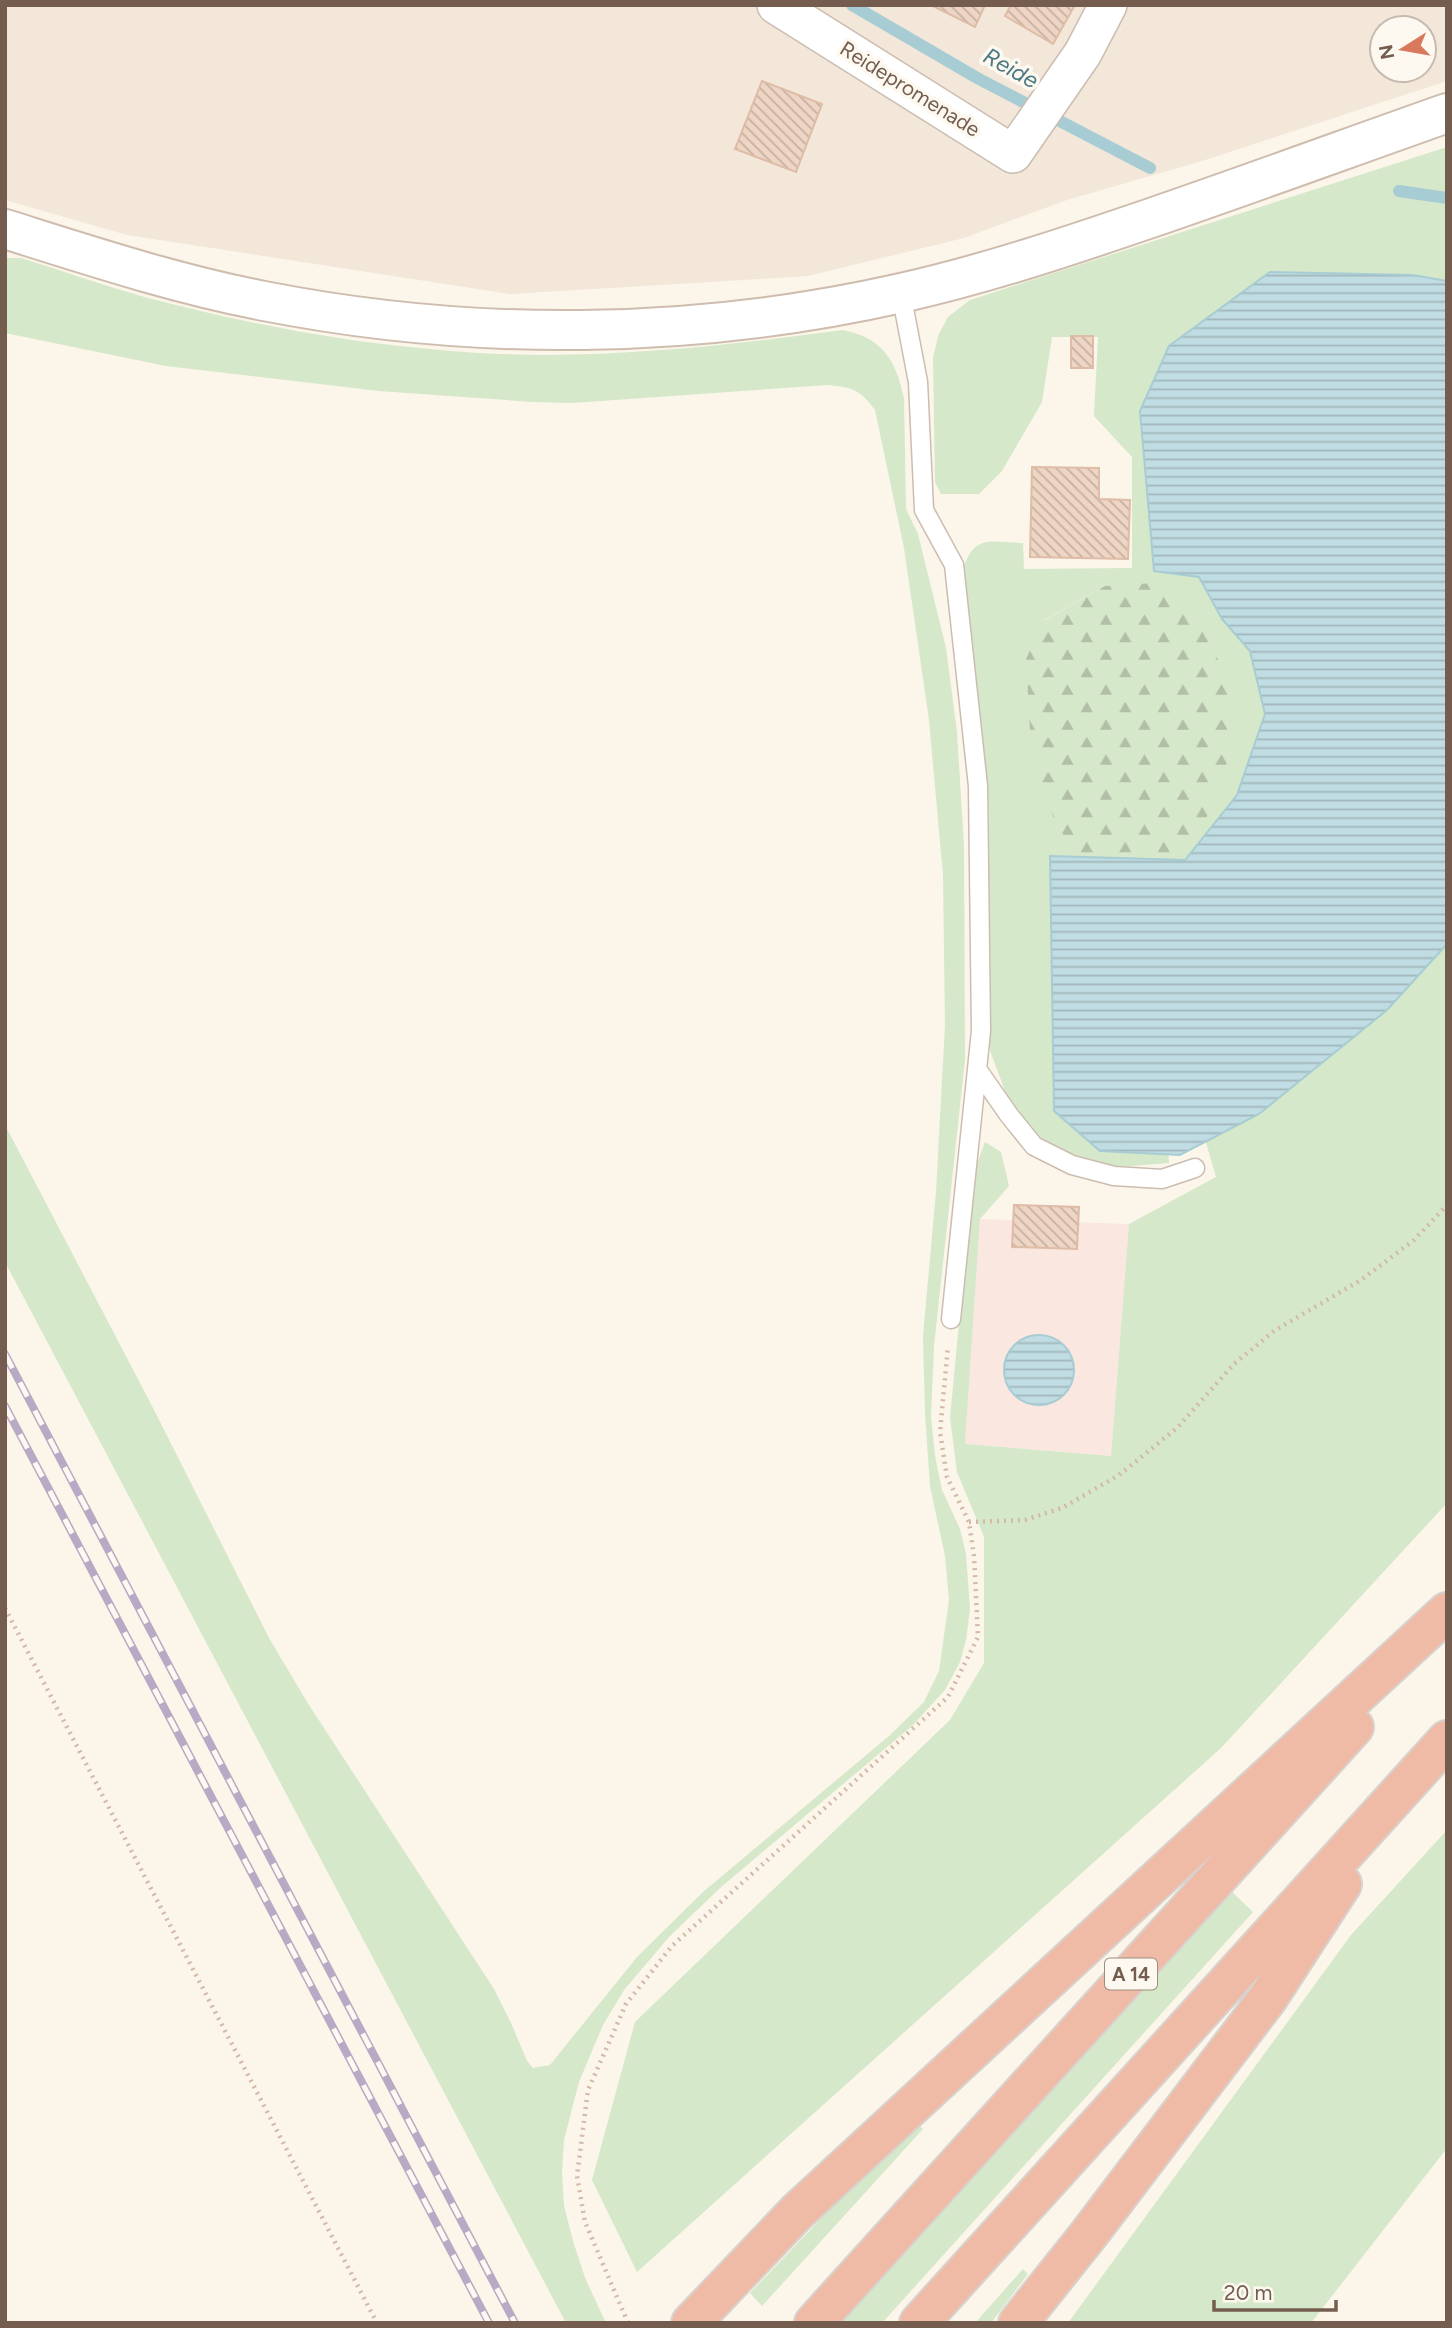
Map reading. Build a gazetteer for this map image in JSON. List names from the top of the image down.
{
  "streets": {
    "highway": ["A 14"],
    "street": ["Reidepromenade"]
  },
  "water": ["Reide"],
  "scale_bar": "20 m",
  "north": "left"
}
